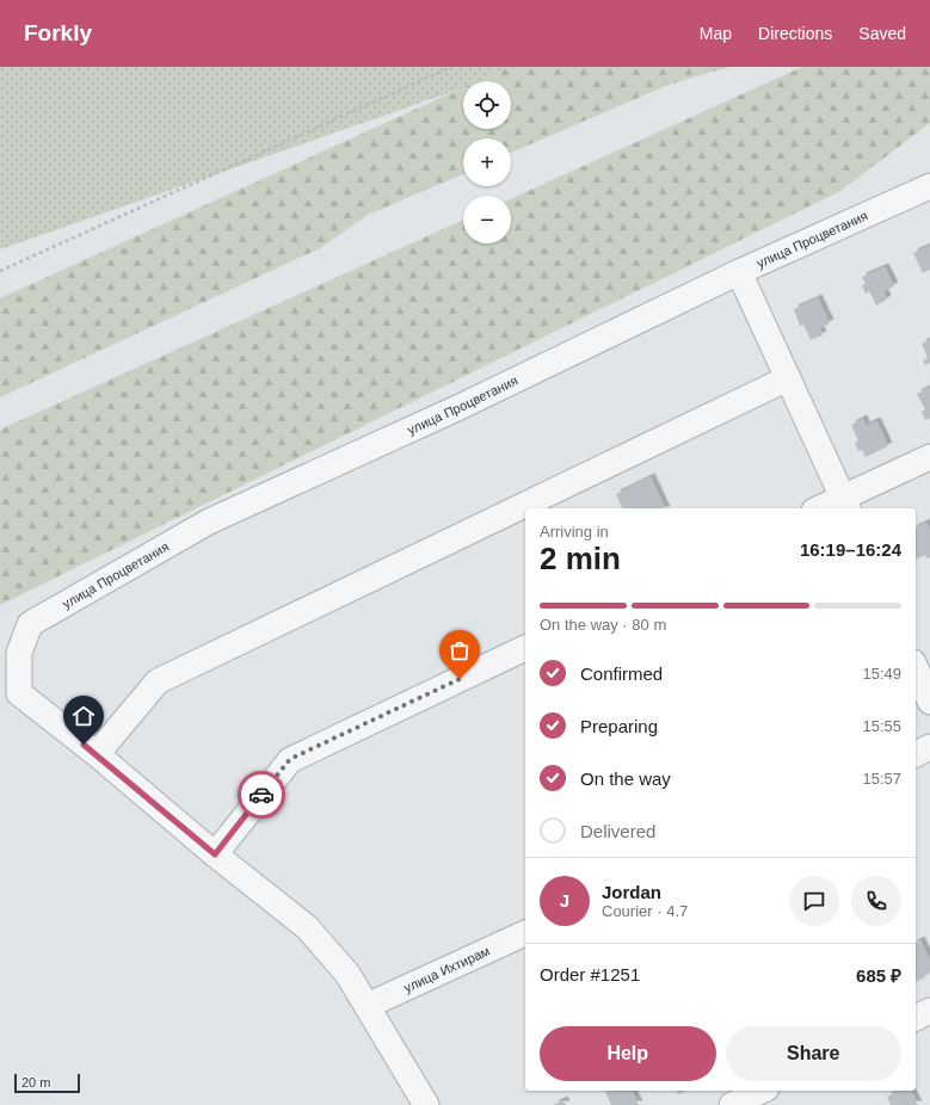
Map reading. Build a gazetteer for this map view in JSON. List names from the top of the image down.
{
  "streets": {
    "street": ["улица Процветания", "улица Ихтирам"]
  },
  "scale_bar": "20 m",
  "page": {
    "header": "Forkly",
    "nav": ["Map", "Directions", "Saved"],
    "map_buttons": ["+", "−"],
    "heading": ["2 min", "Arriving in", "16:19–16:24"],
    "panel": [
      "Jordan",
      "Courier · 4.7",
      "Order #1251",
      "685 ₽"
    ],
    "bar": "On the way · 80 m",
    "list": [
      ["Confirmed", "15:49"],
      ["Preparing", "15:55"],
      ["On the way", "15:57"],
      "Delivered"
    ],
    "round": "J",
    "buttons": ["Help", "Share"],
    "scale": "20 m"
  }
}
